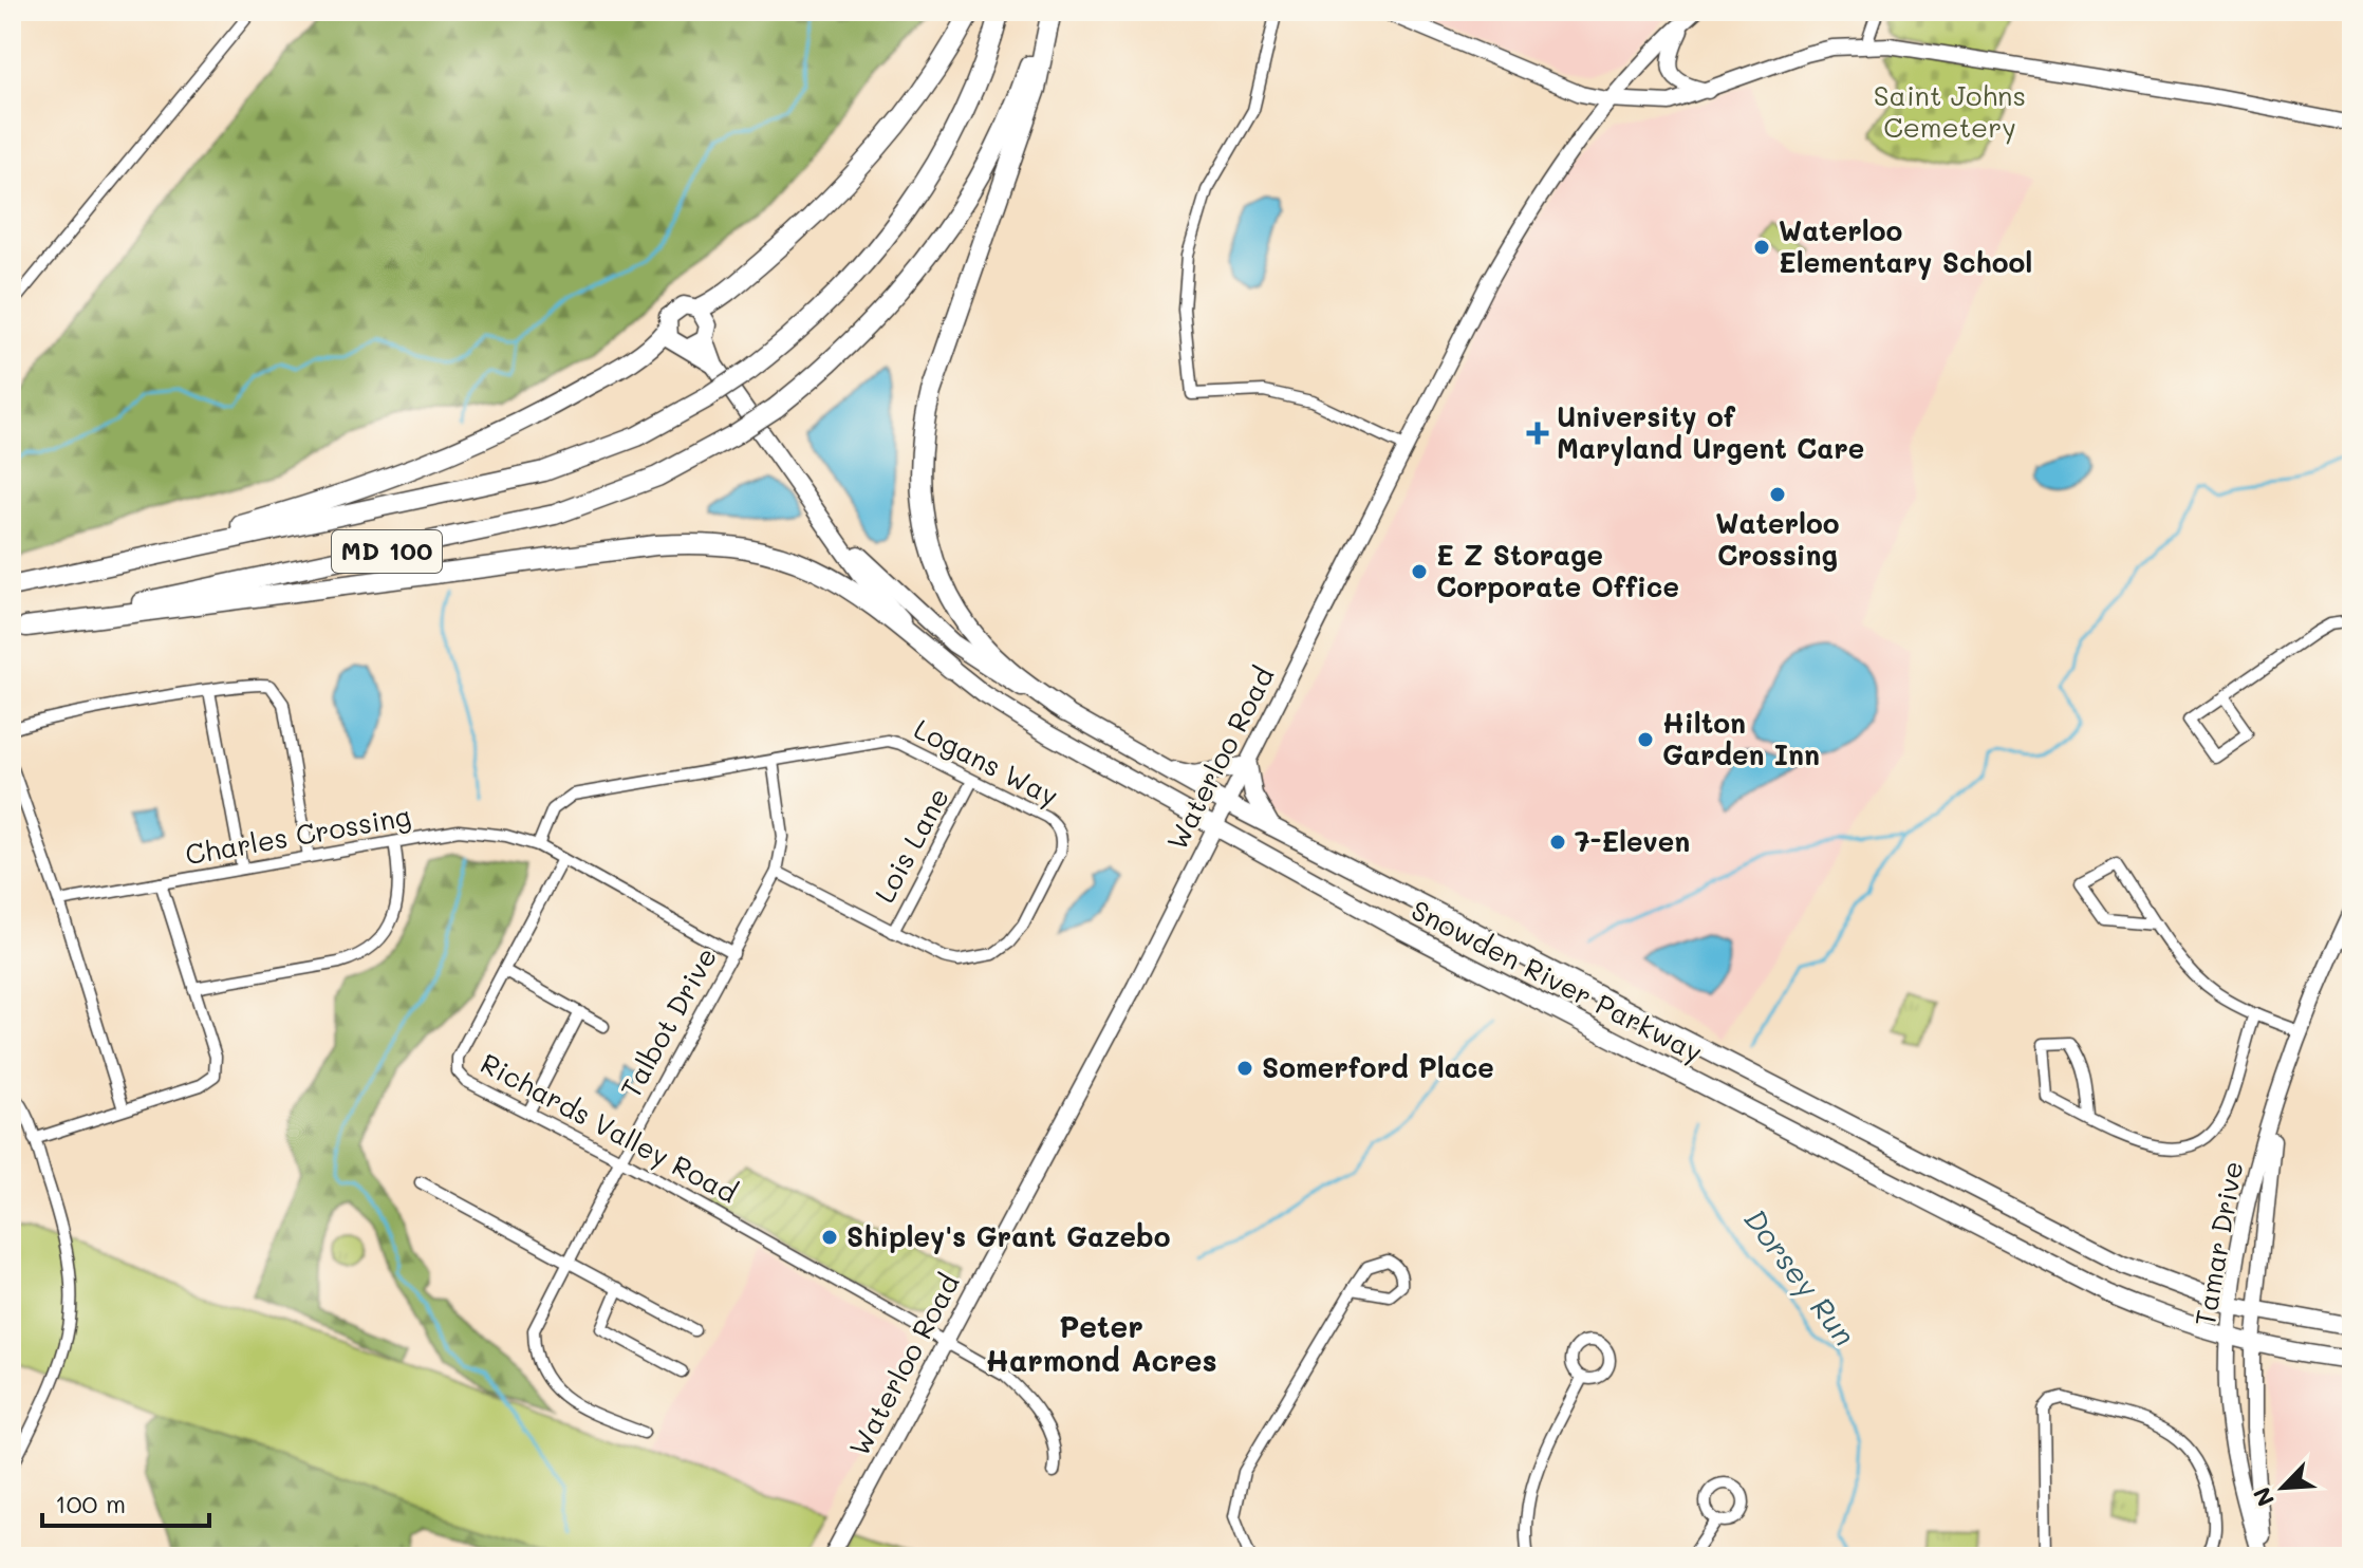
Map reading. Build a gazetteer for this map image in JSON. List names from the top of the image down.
{
  "streets": {
    "highway": ["MD 100"],
    "main road": ["Snowden River Parkway"],
    "street": [
      "Waterloo Road",
      "Logans Way",
      "Charles Crossing",
      "Lois Lane",
      "Talbot Drive",
      "Richards Valley Road",
      "Tamar Drive"
    ]
  },
  "crossings": [
    ["Waterloo Road", "Snowden River Parkway"],
    ["Waterloo Road", "Richards Valley Road"],
    ["Logans Way", "Charles Crossing"],
    ["Logans Way", "Lois Lane"],
    ["Logans Way", "Talbot Drive"],
    ["Charles Crossing", "Talbot Drive"],
    ["Charles Crossing", "Richards Valley Road"],
    ["Snowden River Parkway", "Tamar Drive"],
    ["Talbot Drive", "Richards Valley Road"]
  ],
  "districts": ["Peter Harmond Acres"],
  "water": ["Dorsey Run"],
  "parks": ["Saint Johns Cemetery"],
  "places": {
    "other": [
      "Waterloo Elementary School",
      "Waterloo Crossing",
      "E Z Storage Corporate Office",
      "Hilton Garden Inn",
      "7-Eleven",
      "Somerford Place",
      "Shipley's Grant Gazebo"
    ],
    "health": ["University of Maryland Urgent Care"]
  },
  "scale_bar": "100 m",
  "north": "bottom left"
}
